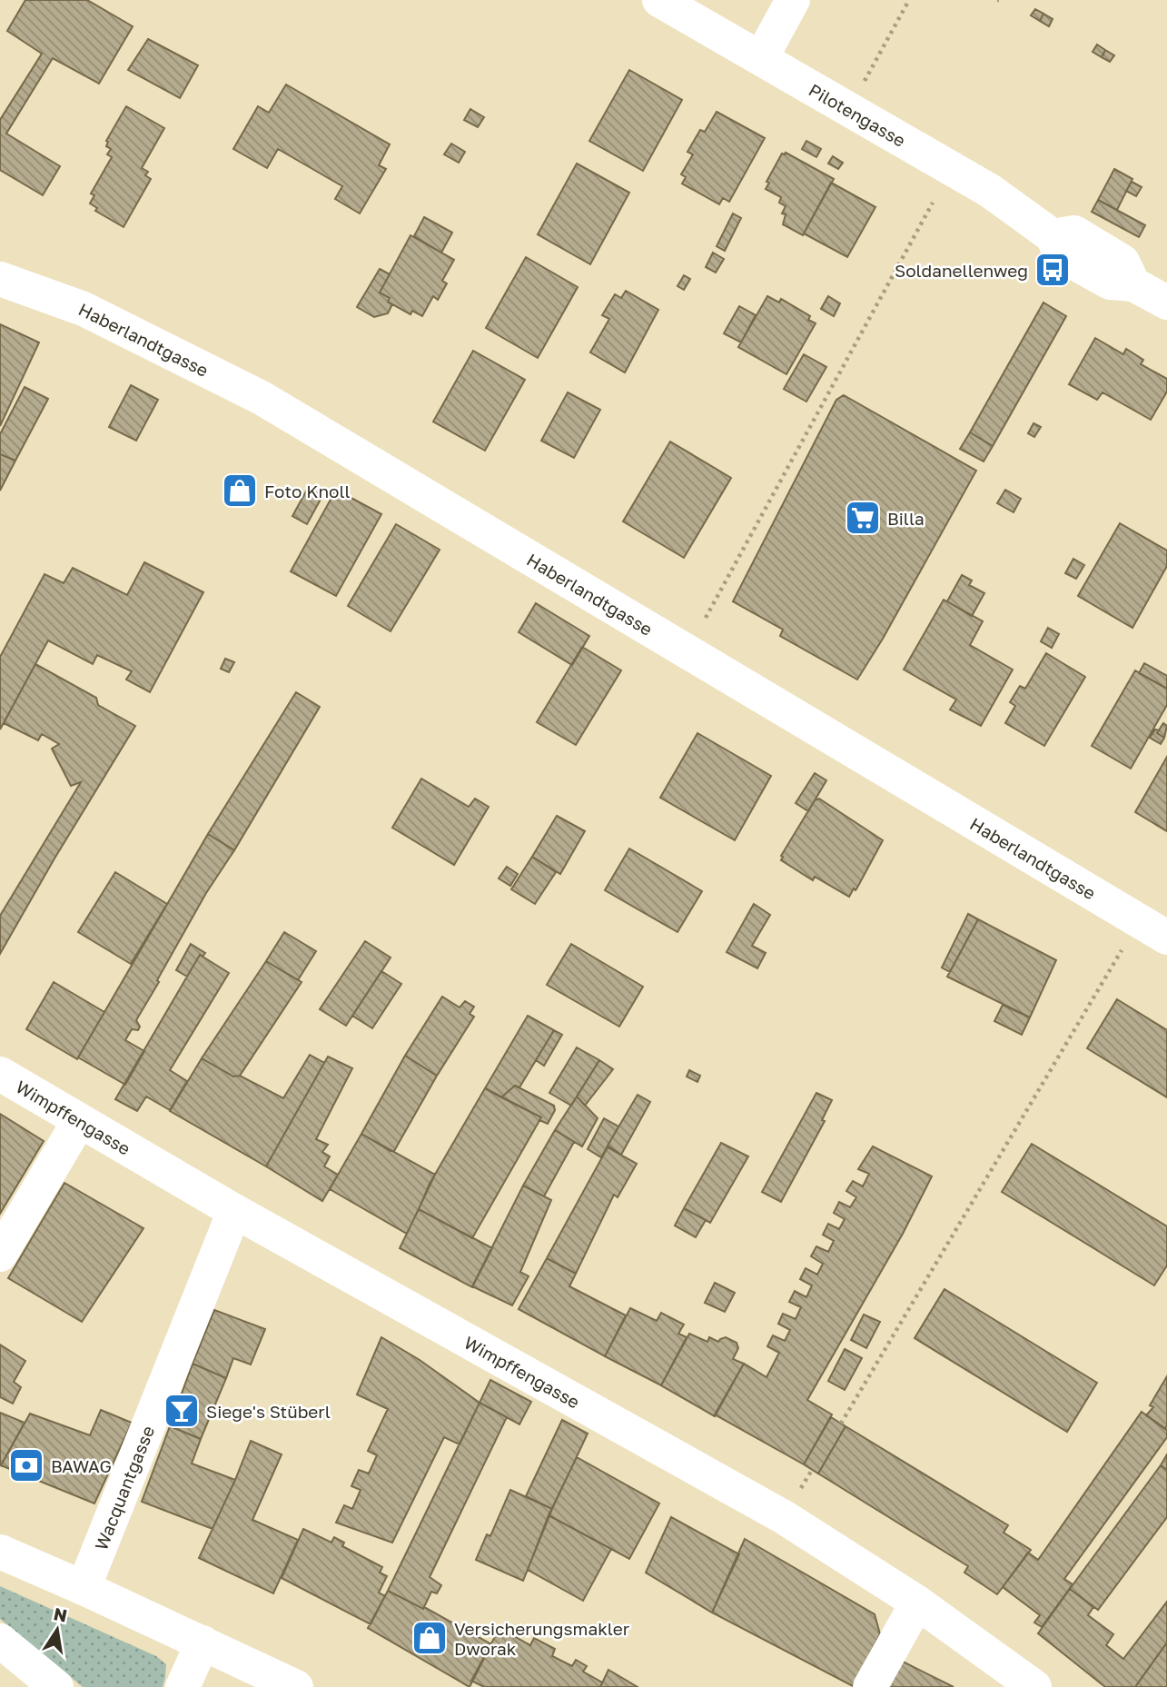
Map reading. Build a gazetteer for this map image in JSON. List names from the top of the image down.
{
  "streets": {
    "street": [
      "Pilotengasse",
      "Haberlandtgasse",
      "Wimpffengasse",
      "Wacquantgasse"
    ]
  },
  "crossings": [
    ["Wimpffengasse", "Wacquantgasse"]
  ],
  "places": {
    "bus stop": ["Soldanellenweg"],
    "shop": ["Foto Knoll", "Versicherungsmakler Dworak"],
    "supermarket": ["Billa"],
    "bar": ["Siege's Stüberl"],
    "bank": ["BAWAG"]
  },
  "north": "top"
}
